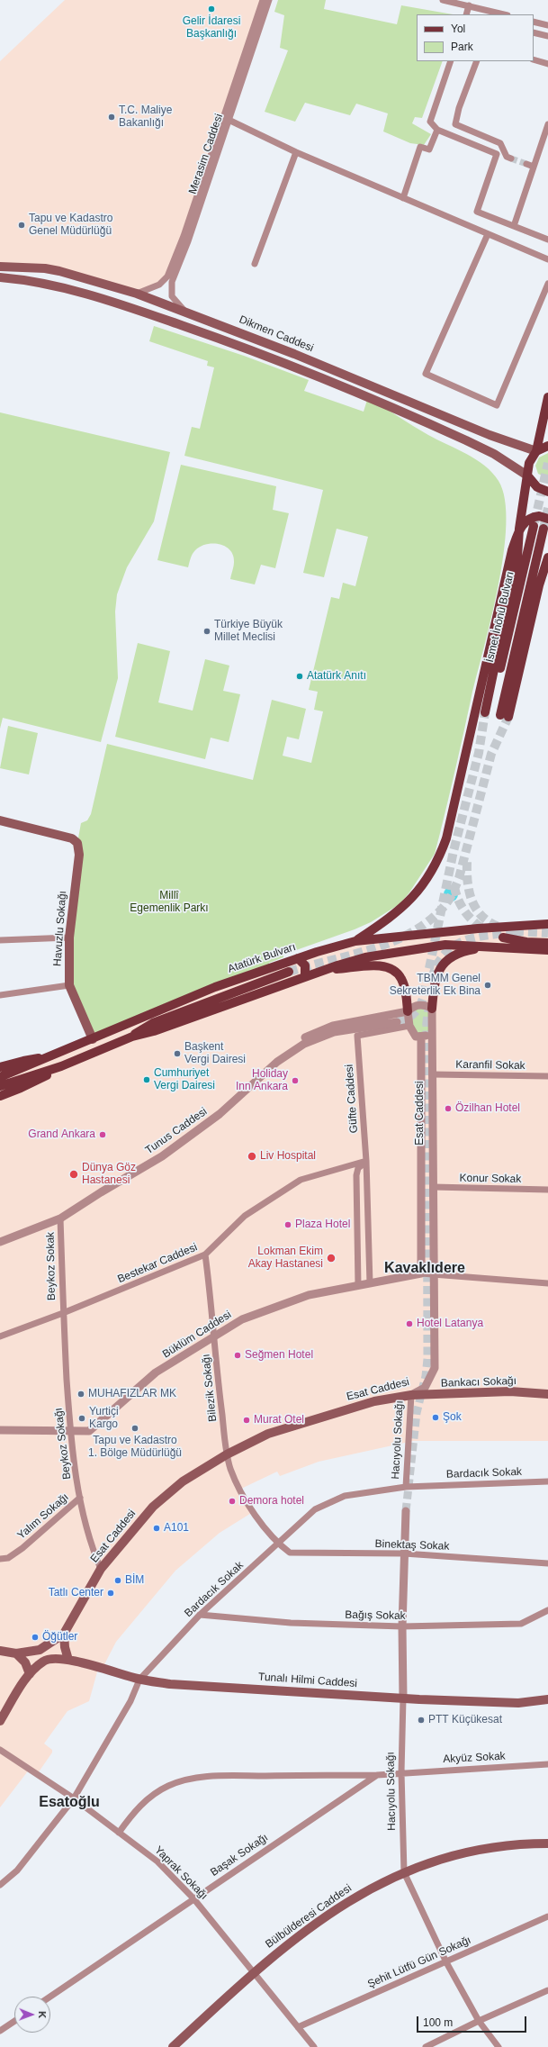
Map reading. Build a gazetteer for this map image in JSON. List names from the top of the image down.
{
  "streets": {
    "main road": [
      "Dikmen Caddesi",
      "İsmet İnönü Bulvarı",
      "Havuzlu Sokağı",
      "Atatürk Bulvarı",
      "Esat Caddesi",
      "Bankacı Sokağı",
      "Tunalı Hilmi Caddesi",
      "Bülbülderesi Caddesi"
    ],
    "street": [
      "Merasim Caddesi",
      "Karanfil Sokak",
      "Güfte Caddesi",
      "Tunus Caddesi",
      "Konur Sokak",
      "Bestekar Caddesi",
      "Beykoz Sokak",
      "Büklüm Caddesi",
      "Bilezik Sokağı",
      "Hacıyolu Sokağı",
      "Beykoz Sokağı",
      "Bardacık Sokak",
      "Yalım Sokağı",
      "Binektaş Sokak",
      "Bağış Sokak",
      "Akyüz Sokak",
      "Başak Sokağı",
      "Yaprak Sokağı",
      "Şehit Lütfü Gün Sokağı"
    ]
  },
  "crossings": [
    ["Merasim Caddesi", "Dikmen Caddesi"],
    ["Havuzlu Sokağı", "Atatürk Bulvarı"],
    ["Karanfil Sokak", "Esat Caddesi"],
    ["Güfte Caddesi", "Esat Caddesi"],
    ["Güfte Caddesi", "Tunus Caddesi"],
    ["Güfte Caddesi", "Bestekar Caddesi"],
    ["Güfte Caddesi", "Büklüm Caddesi"],
    ["Esat Caddesi", "Tunus Caddesi"],
    ["Esat Caddesi", "Konur Sokak"],
    ["Esat Caddesi", "Büklüm Caddesi"],
    ["Esat Caddesi", "Bankacı Sokağı"],
    ["Esat Caddesi", "Bilezik Sokağı"],
    ["Esat Caddesi", "Hacıyolu Sokağı"],
    ["Esat Caddesi", "Beykoz Sokağı"],
    ["Tunus Caddesi", "Beykoz Sokak"],
    ["Bestekar Caddesi", "Beykoz Sokak"],
    ["Bestekar Caddesi", "Bilezik Sokağı"],
    ["Bestekar Caddesi", "Beykoz Sokağı"],
    ["Beykoz Sokak", "Beykoz Sokağı"],
    ["Büklüm Caddesi", "Bilezik Sokağı"],
    ["Büklüm Caddesi", "Beykoz Sokağı"],
    ["Bankacı Sokağı", "Hacıyolu Sokağı"],
    ["Bilezik Sokağı", "Bardacık Sokak"],
    ["Bilezik Sokağı", "Binektaş Sokak"],
    ["Hacıyolu Sokağı", "Bardacık Sokak"],
    ["Hacıyolu Sokağı", "Binektaş Sokak"],
    ["Hacıyolu Sokağı", "Bağış Sokak"],
    ["Hacıyolu Sokağı", "Tunalı Hilmi Caddesi"],
    ["Hacıyolu Sokağı", "Akyüz Sokak"],
    ["Hacıyolu Sokağı", "Başak Sokağı"],
    ["Hacıyolu Sokağı", "Bülbülderesi Caddesi"],
    ["Hacıyolu Sokağı", "Şehit Lütfü Gün Sokağı"],
    ["Beykoz Sokağı", "Yalım Sokağı"],
    ["Bardacık Sokak", "Binektaş Sokak"],
    ["Bardacık Sokak", "Bağış Sokak"],
    ["Bardacık Sokak", "Tunalı Hilmi Caddesi"],
    ["Bardacık Sokak", "Yaprak Sokağı"],
    ["Akyüz Sokak", "Başak Sokağı"],
    ["Başak Sokağı", "Yaprak Sokağı"],
    ["Yaprak Sokağı", "Bülbülderesi Caddesi"],
    ["Yaprak Sokağı", "Şehit Lütfü Gün Sokağı"]
  ],
  "districts": ["Kavaklıdere", "Esatoğlu"],
  "parks": ["Millî Egemenlik Parkı"],
  "places": [
    "Gelir İdaresi Başkanlığı",
    "T.C. Maliye Bakanlığı",
    "Tapu ve Kadastro Genel Müdürlüğü",
    "Türkiye Büyük Millet Meclisi",
    "Atatürk Anıtı",
    "TBMM Genel Sekreterlik Ek Bina",
    "Başkent Vergi Dairesi",
    "Cumhuriyet Vergi Dairesi",
    "Holiday Inn Ankara",
    "Özilhan Hotel",
    "Grand Ankara",
    "Liv Hospital",
    "Dünya Göz Hastanesi",
    "Plaza Hotel",
    "Lokman Ekim Akay Hastanesi",
    "Hotel Latanya",
    "Seğmen Hotel",
    "MUHAFIZLAR MK",
    "Şok",
    "Yurtiçi Kargo",
    "Murat Otel",
    "Tapu ve Kadastro 1. Bölge Müdürlüğü",
    "Demora hotel",
    "A101",
    "BİM",
    "Tatlı Center",
    "Öğütler",
    "PTT Küçükesat"
  ],
  "legend": ["Yol", "Park"],
  "scale_bar": "100 m",
  "north": "right"
}
